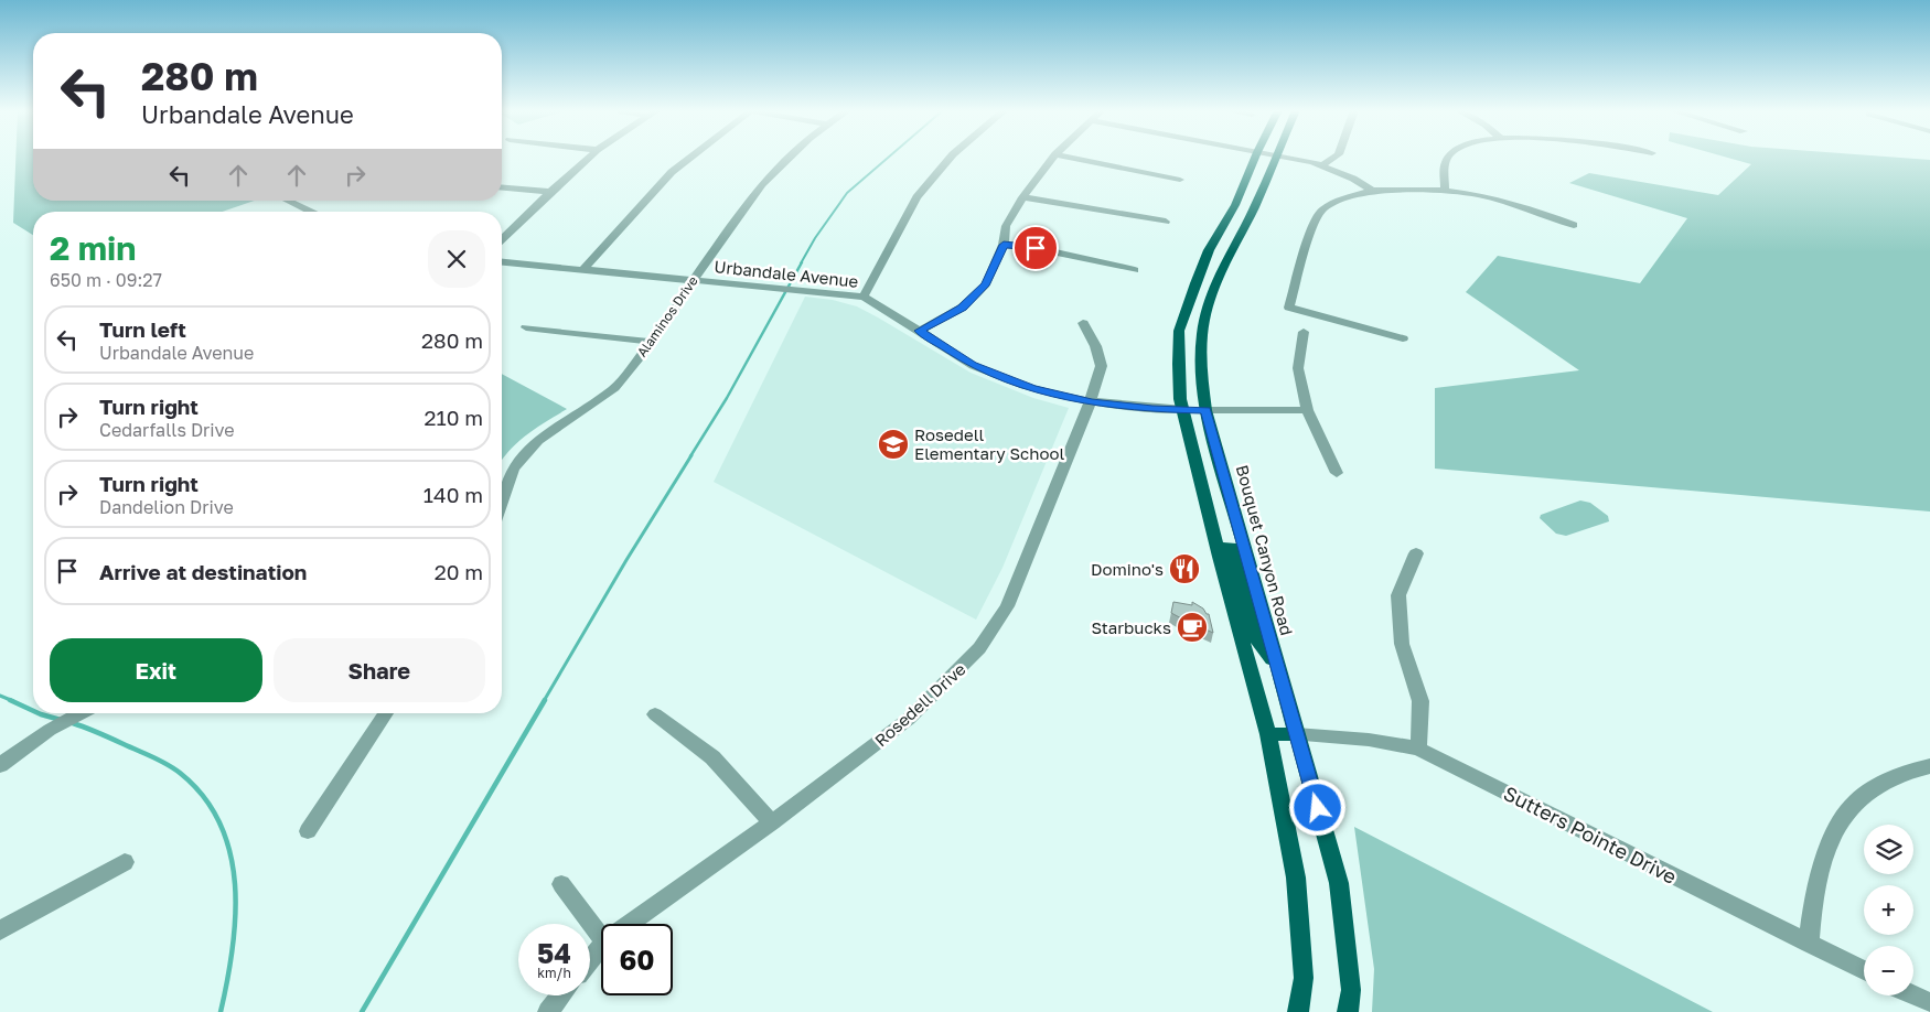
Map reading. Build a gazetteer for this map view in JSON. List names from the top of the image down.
{
  "streets": {
    "main road": ["Bouquet Canyon Road"],
    "street": [
      "Urbandale Avenue",
      "Alaminos Drive",
      "Rosedell Drive",
      "Sutters Pointe Drive"
    ]
  },
  "crossings": [
    ["Urbandale Avenue", "Alaminos Drive"],
    ["Urbandale Avenue", "Rosedell Drive"],
    ["Bouquet Canyon Road", "Sutters Pointe Drive"]
  ],
  "places": {
    "school or university": ["Rosedell Elementary School"],
    "restaurant": ["Domino's"],
    "cafe": ["Starbucks"]
  },
  "page": {
    "turn": ["280 m", "Urbandale Avenue"],
    "heading": ["2 min", "650 m · 09:27"],
    "list": [
      {
        "name": "Turn left",
        "note": "Urbandale Avenue",
        "value": "280 m"
      },
      {
        "name": "Turn right",
        "note": "Cedarfalls Drive",
        "value": "210 m"
      },
      {
        "name": "Turn right",
        "note": "Dandelion Drive",
        "value": "140 m"
      },
      {
        "name": "Arrive at destination",
        "value": "20 m"
      }
    ],
    "buttons": ["Exit", "Share"],
    "map_buttons": ["+", "−"],
    "speed": "54 km/h",
    "limit": "60"
  }
}
